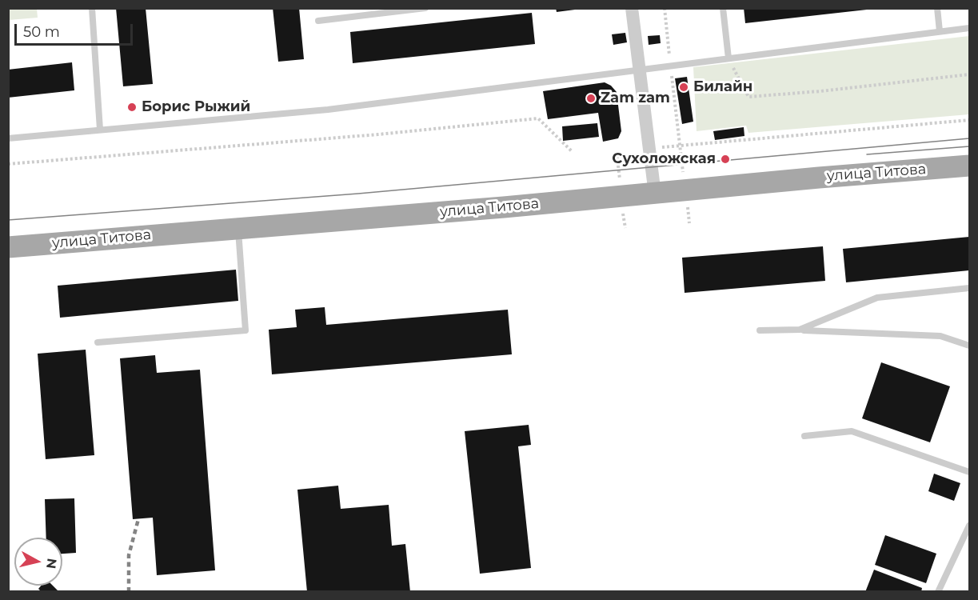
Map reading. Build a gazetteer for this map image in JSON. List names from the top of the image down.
{
  "streets": {
    "main road": ["улица Титова"]
  },
  "places": [
    "Билайн",
    "Zam zam",
    "Борис Рыжий",
    "Сухоложская"
  ],
  "scale_bar": "50 m",
  "north": "right"
}
